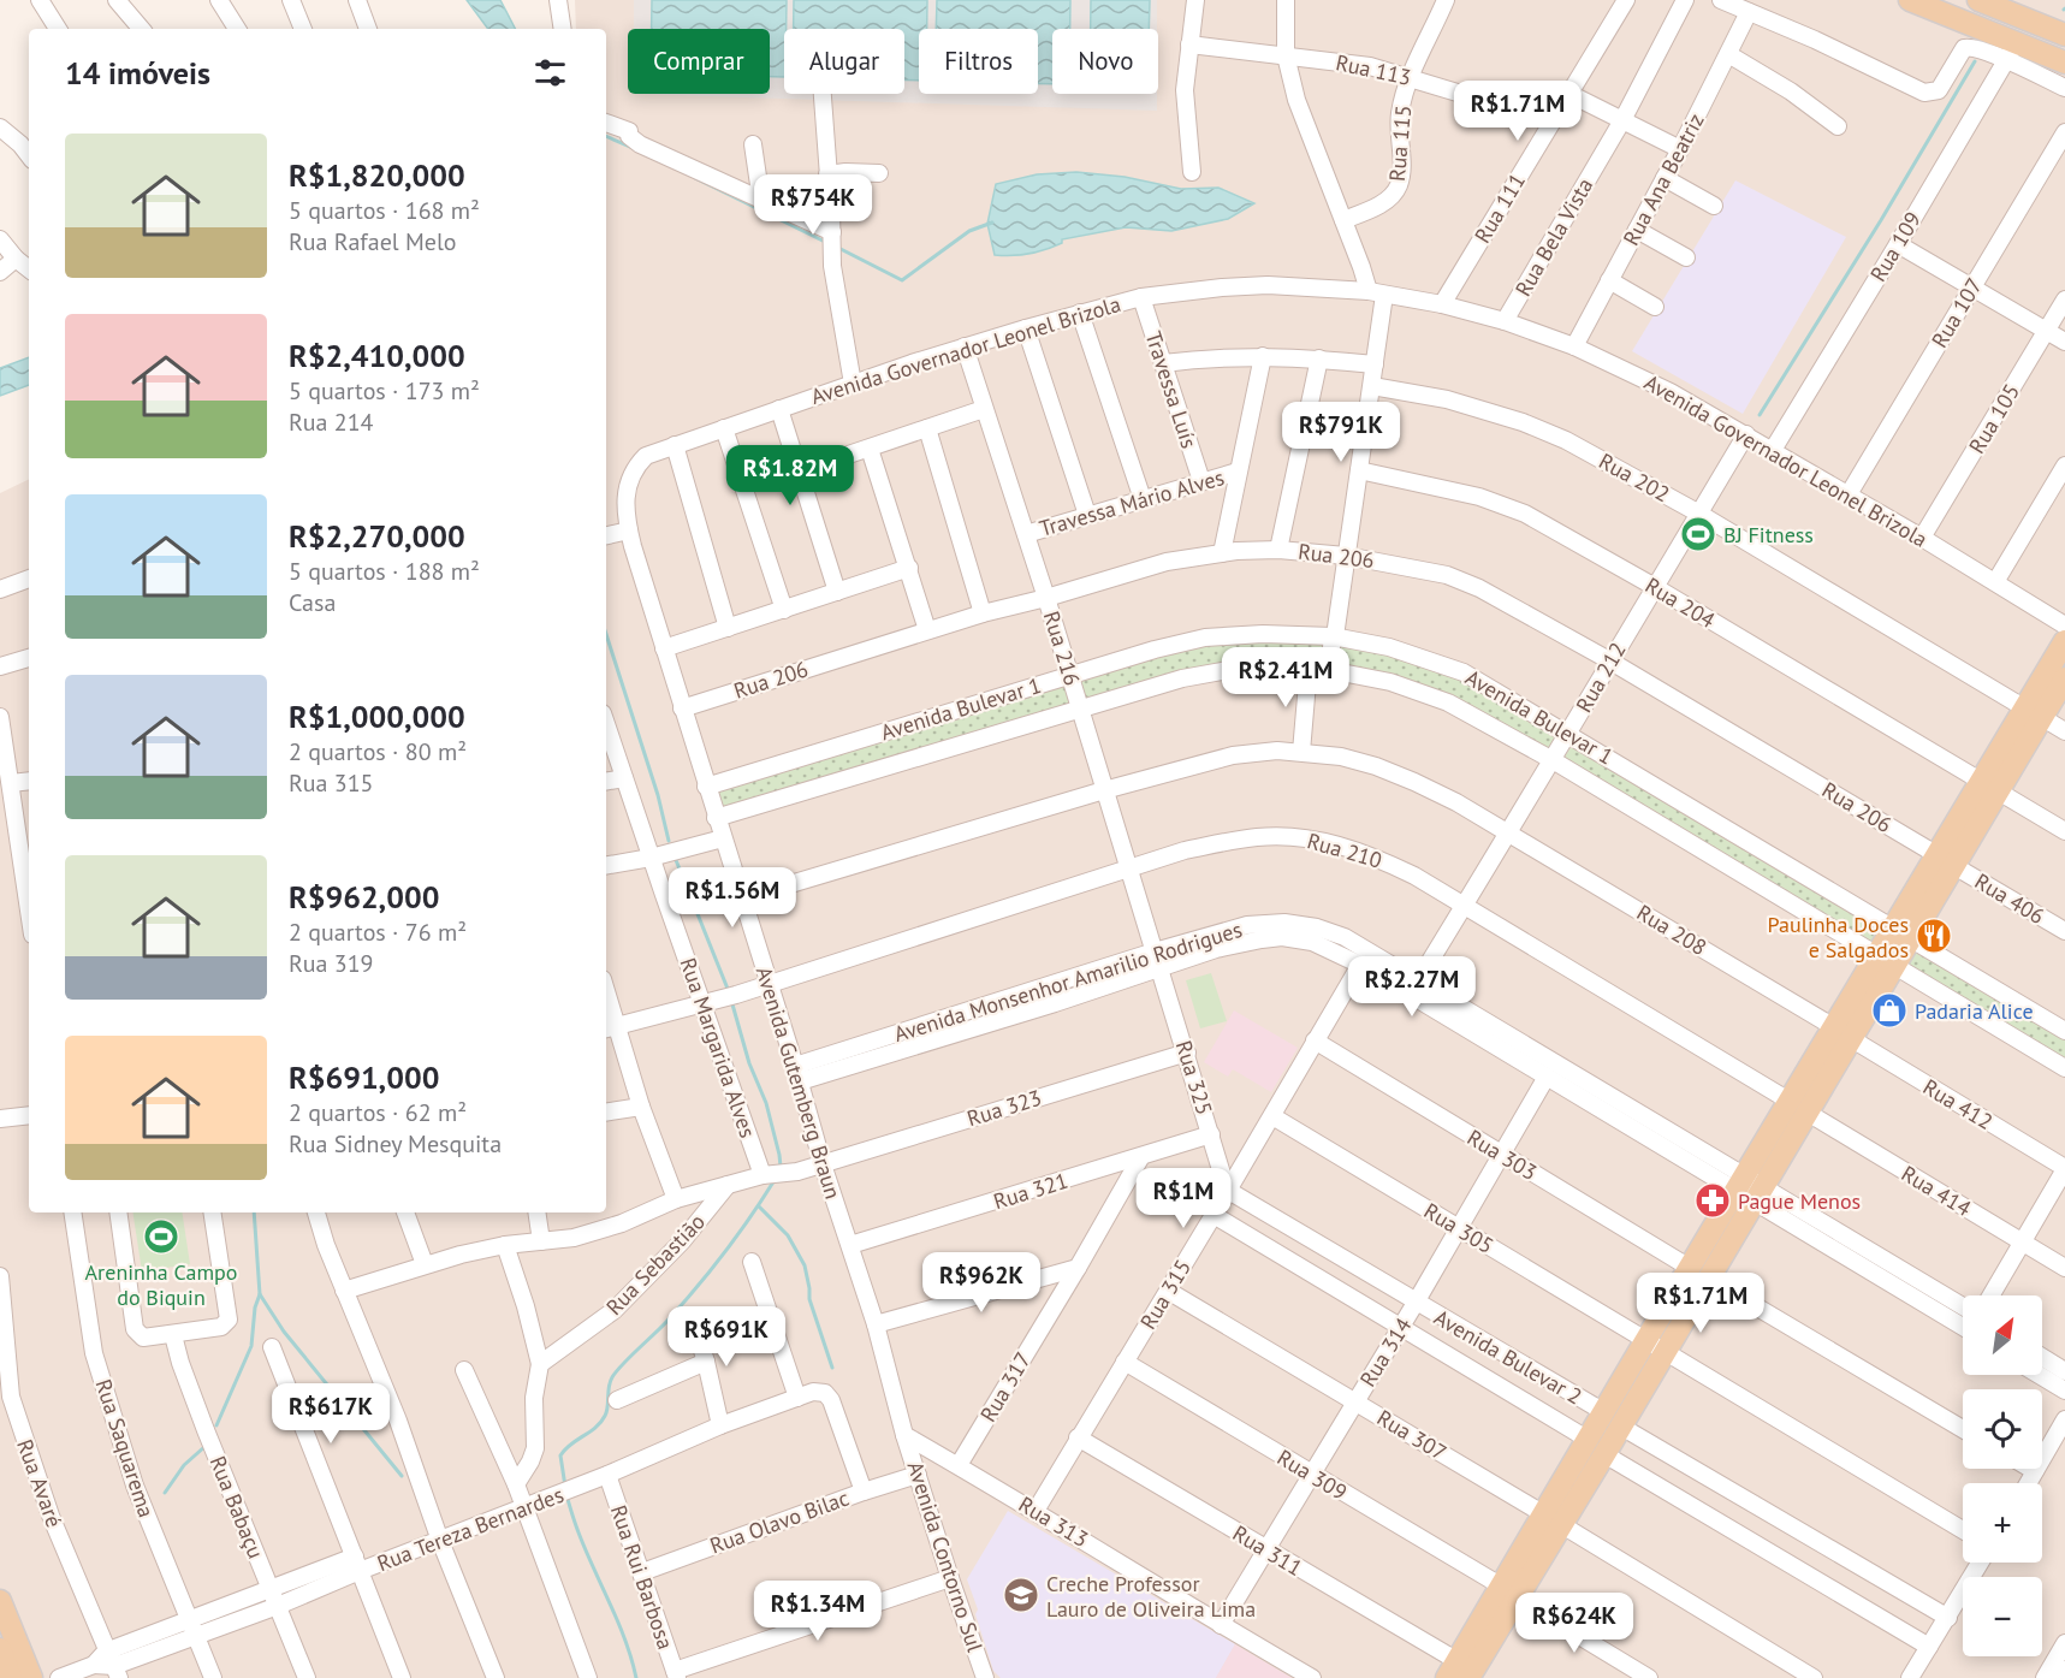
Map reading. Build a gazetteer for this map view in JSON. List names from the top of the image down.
{
  "streets": {
    "street": [
      "Rua 113",
      "Rua 115",
      "Rua Ana Beatriz",
      "Rua 111",
      "Rua Bela Vista",
      "Rua 109",
      "Rua 107",
      "Avenida Governador Leonel Brizola",
      "Travessa Luís",
      "Rua 105",
      "Rua 202",
      "Travessa Mário Alves",
      "Rua 206",
      "Rua 204",
      "Rua 216",
      "Rua 212",
      "Avenida Bulevar 1",
      "Rua 210",
      "Rua 406",
      "Rua 208",
      "Avenida Monsenhor Amarilio Rodrigues",
      "Rua Margarida Alves",
      "Rua 325",
      "Avenida Gutemberg Braun",
      "Rua 412",
      "Rua 323",
      "Rua 303",
      "Rua 321",
      "Rua 414",
      "Rua 305",
      "Rua Sebastião",
      "Rua 315",
      "Rua 314",
      "Avenida Bulevar 2",
      "Rua 317",
      "Rua 307",
      "Rua Saquarema",
      "Rua 309",
      "Rua Avaré",
      "Rua Babaçu",
      "Rua Olavo Bilac",
      "Rua 313",
      "Rua Tereza Bernardes",
      "Rua 311",
      "Avenida Contorno Sul",
      "Rua Rui Barbosa"
    ]
  },
  "crossings": [
    ["Rua 113", "Rua 115"],
    ["Rua 113", "Rua 111"],
    ["Rua Ana Beatriz", "Avenida Governador Leonel Brizola"],
    ["Rua 111", "Avenida Governador Leonel Brizola"],
    ["Rua Bela Vista", "Avenida Governador Leonel Brizola"],
    ["Rua 109", "Avenida Governador Leonel Brizola"],
    ["Rua 107", "Avenida Governador Leonel Brizola"],
    ["Avenida Governador Leonel Brizola", "Travessa Luís"],
    ["Avenida Governador Leonel Brizola", "Rua 105"],
    ["Avenida Governador Leonel Brizola", "Rua 216"],
    ["Avenida Governador Leonel Brizola", "Rua 212"],
    ["Avenida Governador Leonel Brizola", "Avenida Gutemberg Braun"],
    ["Travessa Luís", "Travessa Mário Alves"],
    ["Rua 202", "Rua 212"],
    ["Travessa Mário Alves", "Rua 216"],
    ["Rua 206", "Rua 216"],
    ["Rua 206", "Rua 212"],
    ["Rua 206", "Rua 406"],
    ["Rua 206", "Avenida Gutemberg Braun"],
    ["Rua 204", "Rua 212"],
    ["Rua 216", "Avenida Bulevar 1"],
    ["Rua 216", "Rua 210"],
    ["Rua 216", "Avenida Monsenhor Amarilio Rodrigues"],
    ["Rua 216", "Rua 325"],
    ["Rua 212", "Avenida Bulevar 1"],
    ["Rua 212", "Rua 210"],
    ["Rua 212", "Rua 208"],
    ["Rua 212", "Avenida Monsenhor Amarilio Rodrigues"],
    ["Avenida Bulevar 1", "Avenida Gutemberg Braun"],
    ["Rua 210", "Rua Margarida Alves"],
    ["Rua 210", "Avenida Gutemberg Braun"],
    ["Rua 210", "Rua 414"],
    ["Rua 208", "Rua 412"],
    ["Avenida Monsenhor Amarilio Rodrigues", "Rua 325"],
    ["Avenida Monsenhor Amarilio Rodrigues", "Avenida Gutemberg Braun"],
    ["Avenida Monsenhor Amarilio Rodrigues", "Rua 315"],
    ["Avenida Monsenhor Amarilio Rodrigues", "Rua 314"],
    ["Rua Margarida Alves", "Rua 323"],
    ["Rua 325", "Rua 323"],
    ["Rua 325", "Rua 321"],
    ["Rua 325", "Rua 315"],
    ["Rua 325", "Avenida Bulevar 2"],
    ["Avenida Gutemberg Braun", "Rua 323"],
    ["Avenida Gutemberg Braun", "Rua 321"],
    ["Avenida Gutemberg Braun", "Rua 313"],
    ["Avenida Gutemberg Braun", "Avenida Contorno Sul"],
    ["Rua 323", "Rua Sebastião"],
    ["Rua 303", "Rua 315"],
    ["Rua 303", "Rua 314"],
    ["Rua 321", "Rua 317"],
    ["Rua 305", "Rua 315"],
    ["Rua 305", "Rua 314"],
    ["Rua 315", "Avenida Bulevar 2"],
    ["Rua 315", "Rua 307"],
    ["Rua 315", "Rua 309"],
    ["Rua 315", "Rua 313"],
    ["Rua 315", "Rua 311"],
    ["Rua 314", "Avenida Bulevar 2"],
    ["Rua 314", "Rua 307"],
    ["Rua 314", "Rua 309"],
    ["Rua 314", "Rua 313"],
    ["Rua 314", "Rua 311"],
    ["Rua 317", "Rua 313"],
    ["Rua Saquarema", "Rua Tereza Bernardes"],
    ["Rua Avaré", "Rua Tereza Bernardes"],
    ["Rua Babaçu", "Rua Tereza Bernardes"],
    ["Rua Olavo Bilac", "Rua Tereza Bernardes"],
    ["Rua Olavo Bilac", "Avenida Contorno Sul"],
    ["Rua Olavo Bilac", "Rua Rui Barbosa"],
    ["Rua 313", "Avenida Contorno Sul"],
    ["Rua Tereza Bernardes", "Rua Rui Barbosa"]
  ],
  "places": {
    "sports": ["BJ Fitness", "Areninha Campo do Biquin"],
    "restaurant": ["Paulinha Doces e Salgados"],
    "shop": ["Padaria Alice"],
    "pharmacy": ["Pague Menos"],
    "school or university": ["Creche Professor Lauro de Oliveira Lima"]
  },
  "north": "top right",
  "page": {
    "chip": [
      "Comprar",
      "Alugar",
      "Filtros",
      "Novo"
    ],
    "heading": "14 imóveis",
    "price": [
      "R$1.71M",
      "R$754K",
      "R$791K",
      "R$1.82M",
      "R$2.41M",
      "R$1.56M",
      "R$2.27M",
      "R$1M",
      "R$962K",
      "R$1.71M",
      "R$691K",
      "R$617K",
      "R$1.34M",
      "R$624K"
    ],
    "list": [
      {
        "name": "R$1,820,000",
        "note": "5 quartos · 168 m² · Rua Rafael Melo"
      },
      {
        "name": "R$2,410,000",
        "note": "5 quartos · 173 m² · Rua 214"
      },
      {
        "name": "R$2,270,000",
        "note": "5 quartos · 188 m² · Casa"
      },
      {
        "name": "R$1,000,000",
        "note": "2 quartos · 80 m² · Rua 315"
      },
      {
        "name": "R$962,000",
        "note": "2 quartos · 76 m² · Rua 319"
      },
      {
        "name": "R$691,000",
        "note": "2 quartos · 62 m² · Rua Sidney Mesquita"
      }
    ],
    "map_buttons": ["+", "−"]
  }
}
